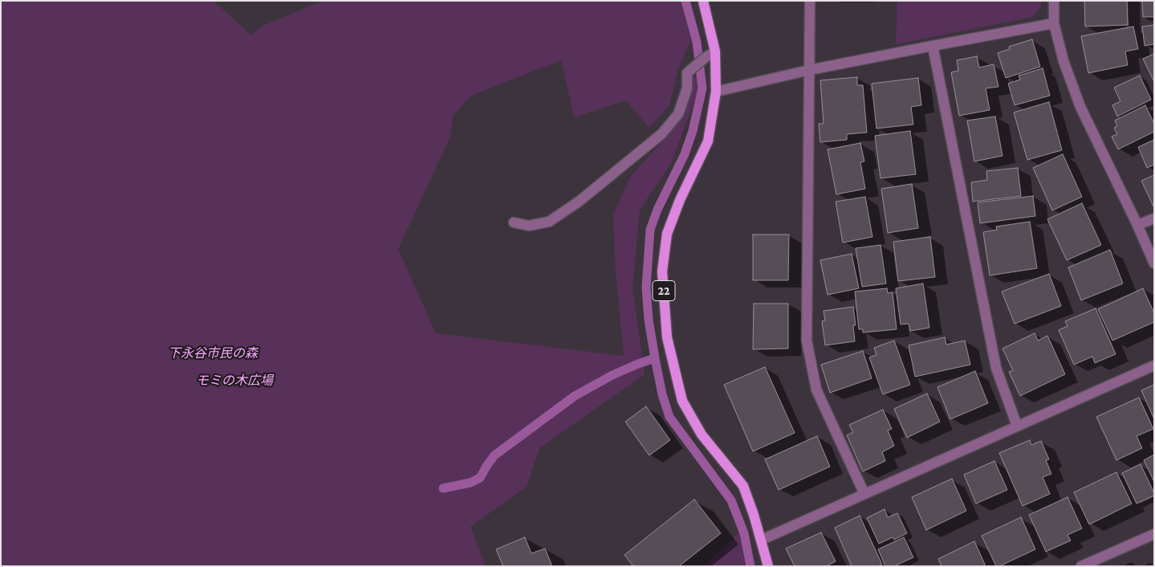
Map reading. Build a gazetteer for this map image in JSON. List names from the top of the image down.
{
  "streets": {
    "main road": ["22"]
  },
  "parks": ["下永谷市民の森", "モミの木広場"]
}
